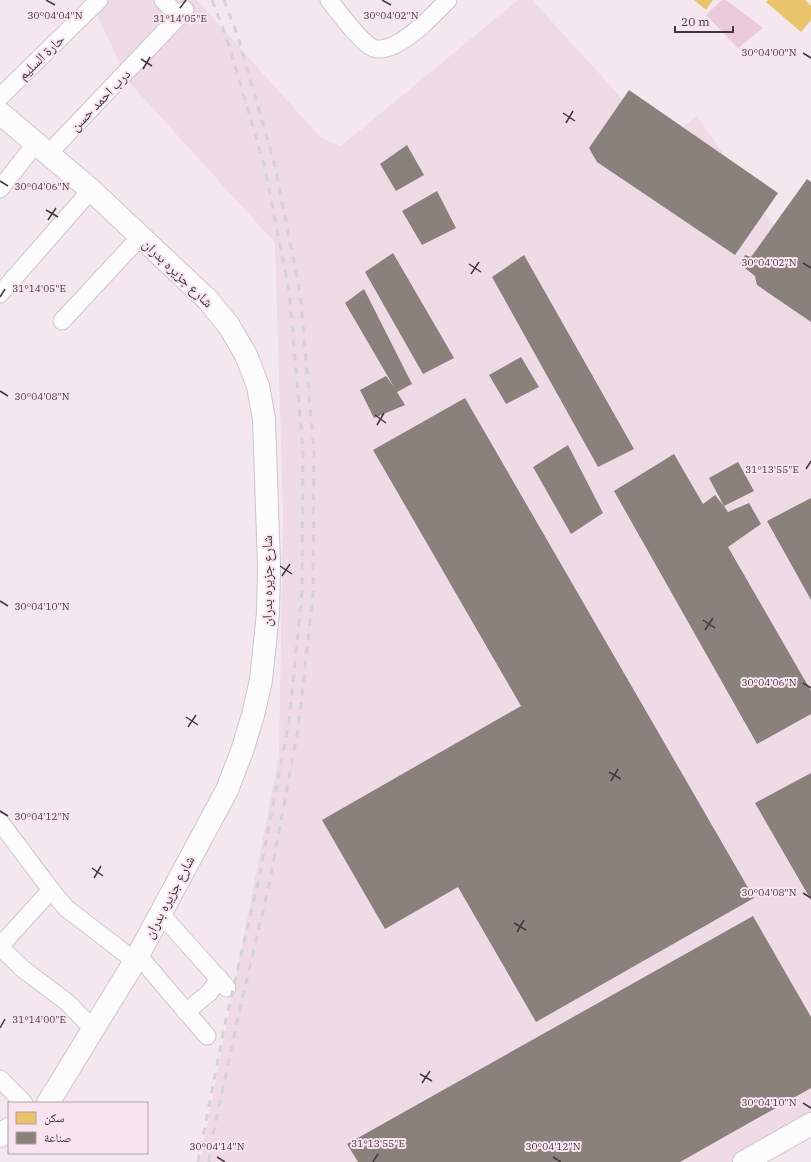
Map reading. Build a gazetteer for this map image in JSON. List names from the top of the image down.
{
  "streets": {
    "street": ["حارة السليم", "درب احمد حسن", "شارع جزيره بدران"]
  },
  "crossings": [
    ["درب احمد حسن", "شارع جزيره بدران"]
  ],
  "legend": ["سكن", "صناعة"],
  "scale_bar": "20 m",
  "coordinates": [
    "30°04'04\"N",
    "30°04'02\"N",
    "31°14'05\"E",
    "30°04'00\"N",
    "30°04'06\"N",
    "30°04'08\"N",
    "31°13'55\"E",
    "30°04'10\"N",
    "30°04'12\"N",
    "31°14'00\"E",
    "30°04'14\"N"
  ]
}
